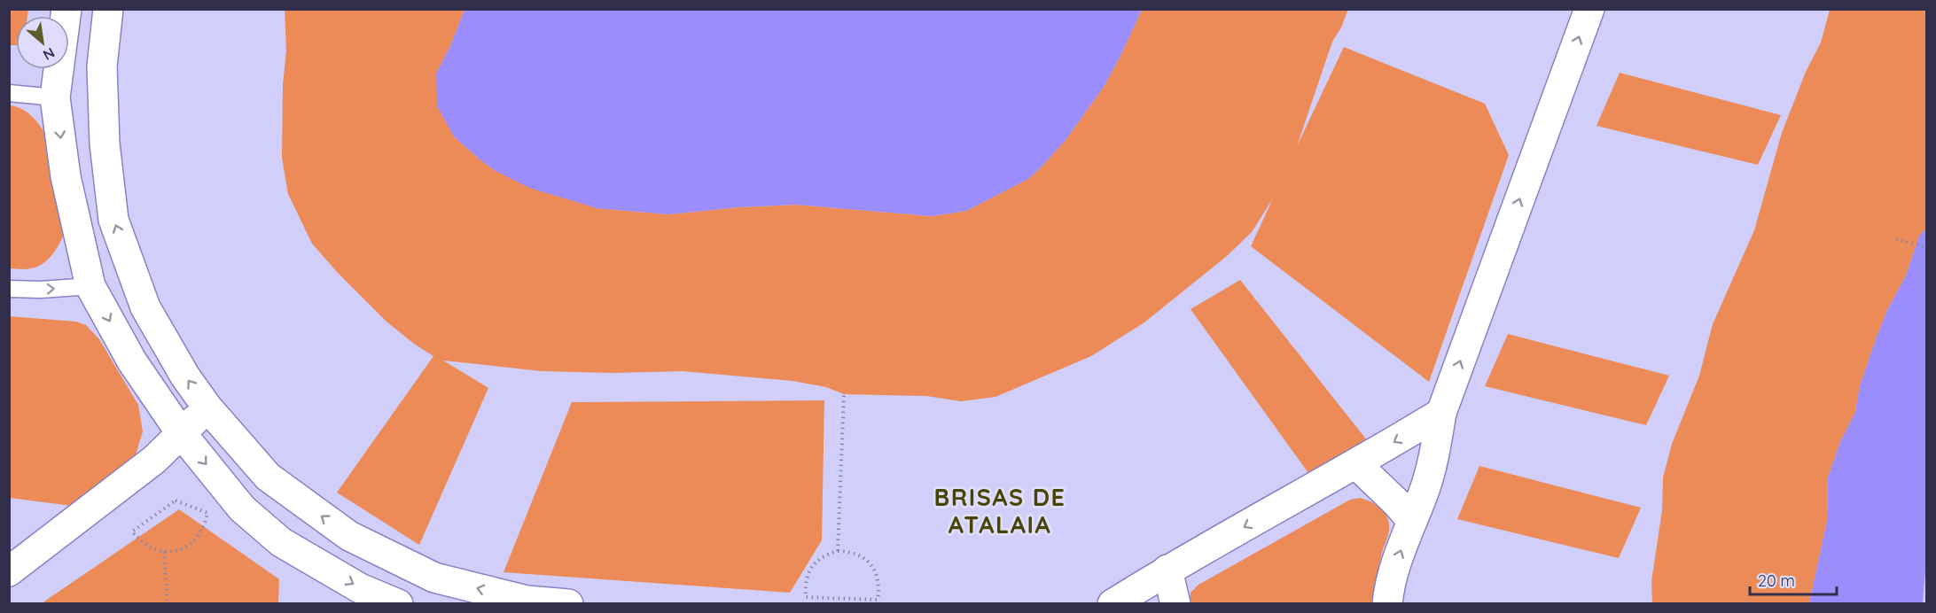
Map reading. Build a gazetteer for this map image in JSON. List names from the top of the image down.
{
  "districts": ["BRISAS DE ATALAIA"],
  "scale_bar": "20 m",
  "north": "bottom right"
}
